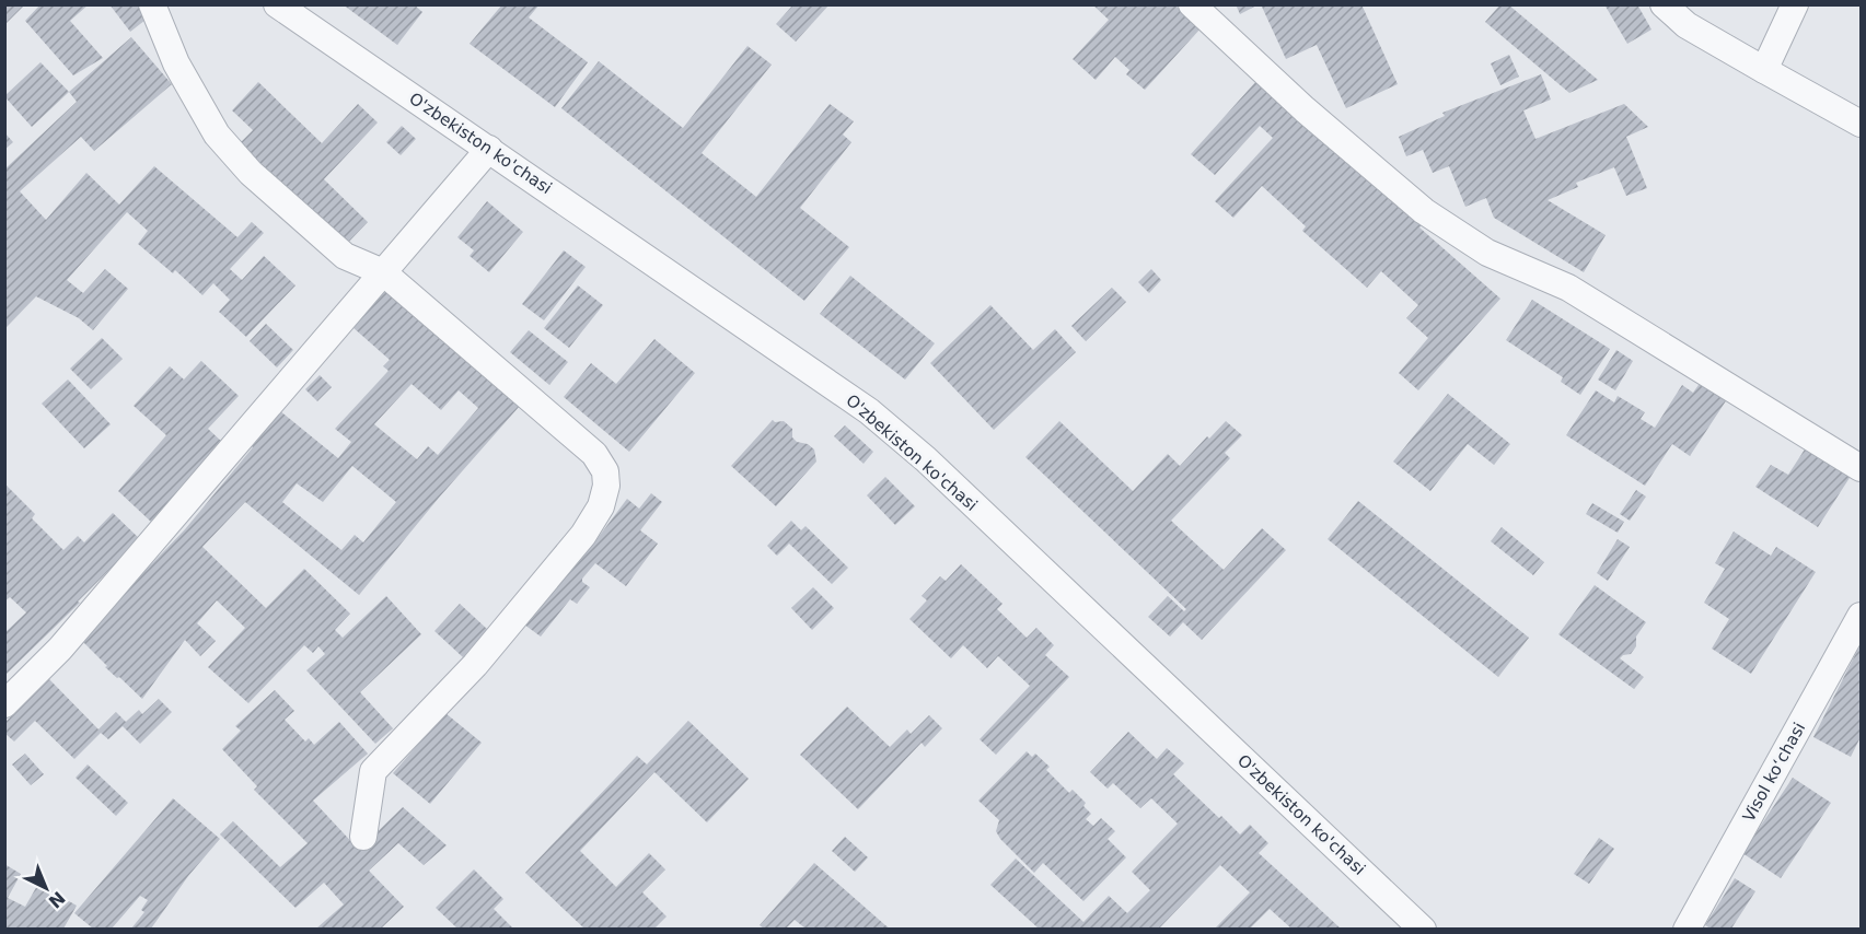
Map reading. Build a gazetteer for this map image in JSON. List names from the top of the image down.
{
  "streets": {
    "street": ["O'zbekiston ko'chasi", "Visol koʻchasi"]
  },
  "north": "bottom right"
}
